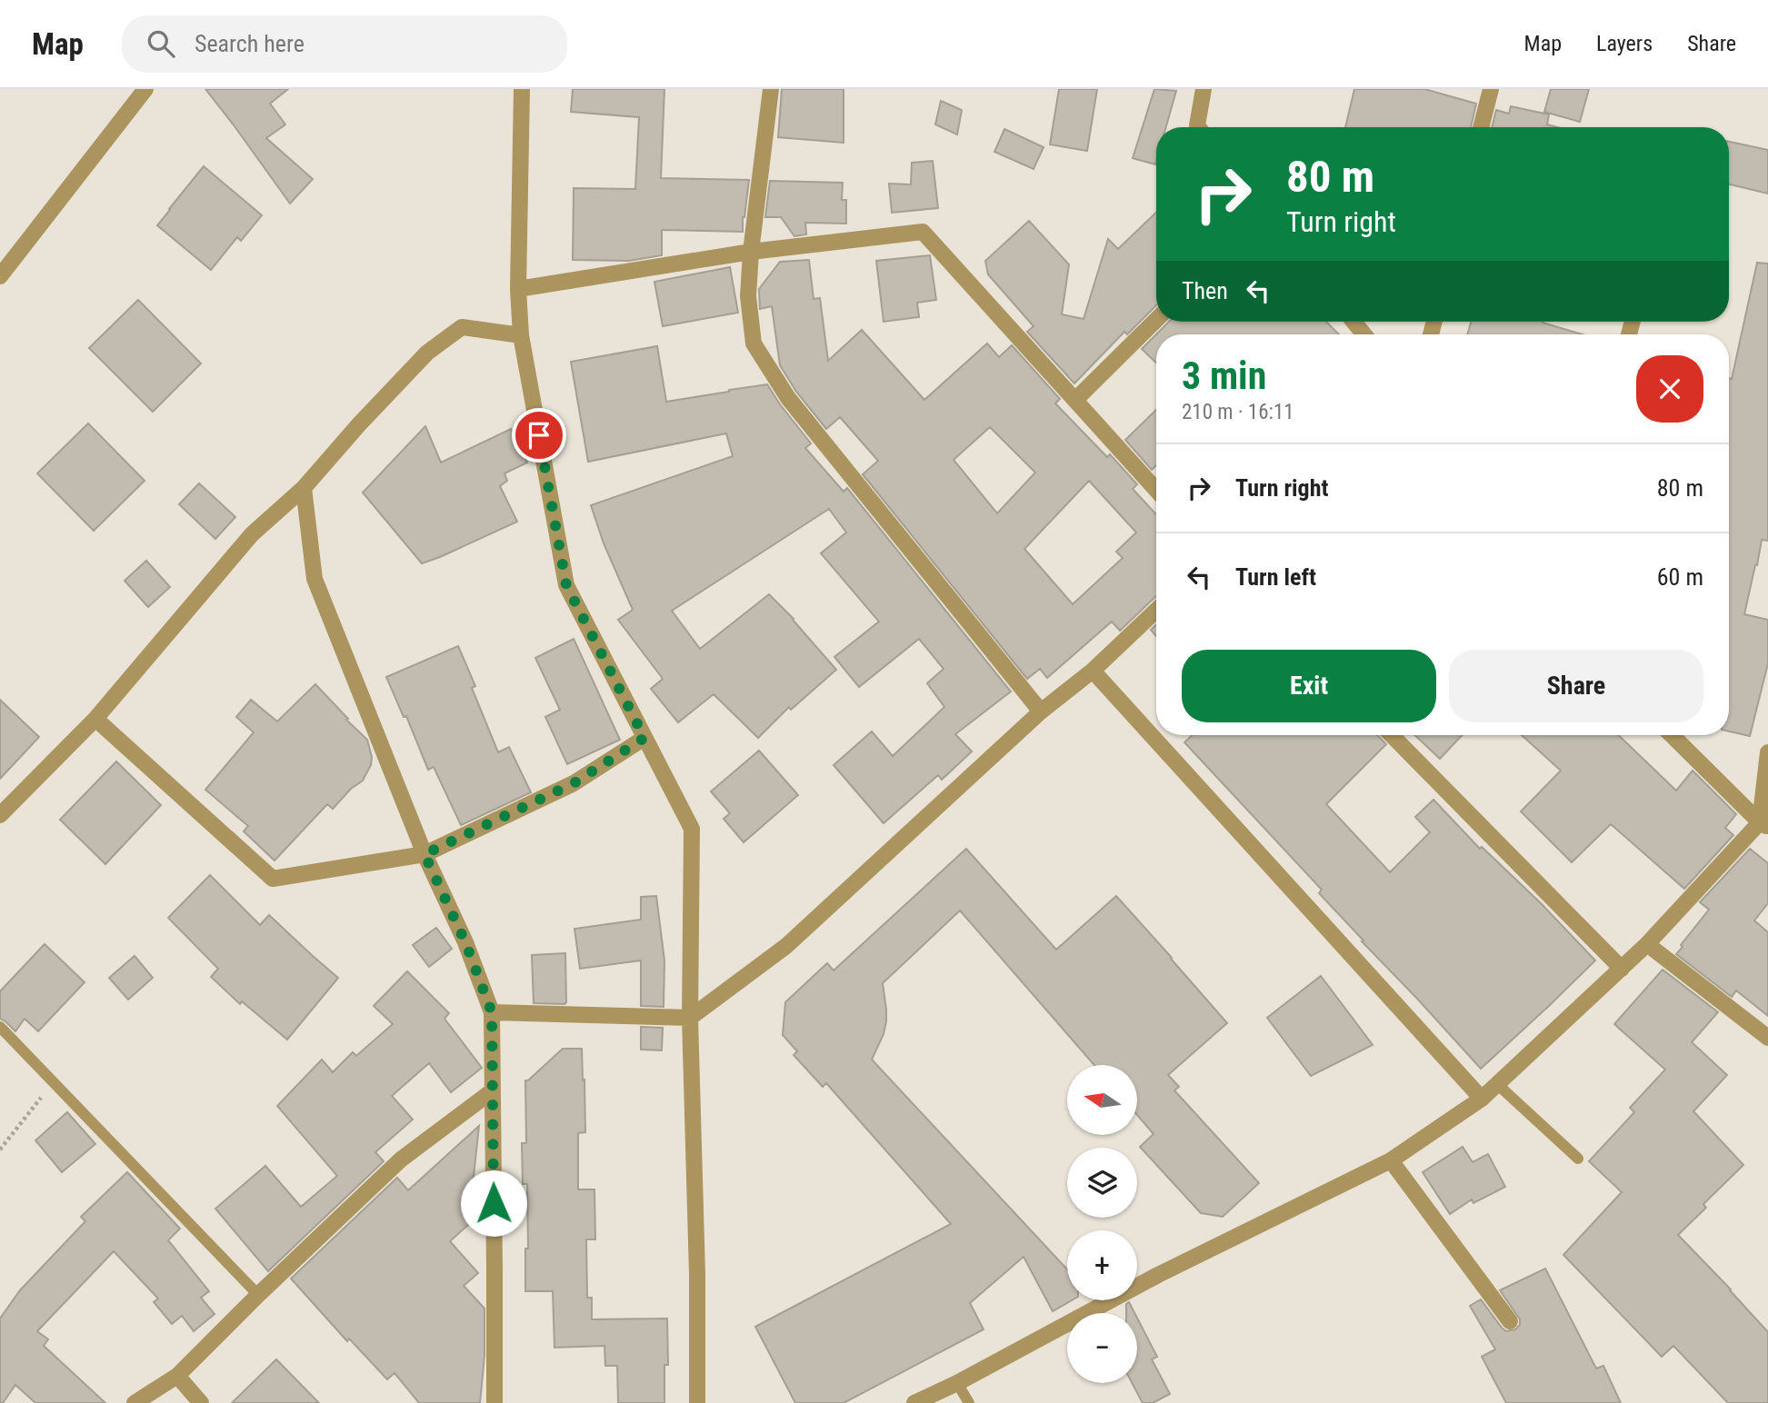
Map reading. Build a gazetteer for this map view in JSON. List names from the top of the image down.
{
  "north": "left",
  "page": {
    "header": "Map",
    "search": "Search here",
    "nav": ["Map", "Layers", "Share"],
    "turn": ["80 m", "Turn right"],
    "then": "Then",
    "heading": ["3 min", "210 m · 16:11"],
    "list": [
      {
        "name": "Turn right",
        "value": "80 m"
      },
      {
        "name": "Turn left",
        "value": "60 m"
      }
    ],
    "buttons": ["Exit", "Share"],
    "map_buttons": ["+", "−"]
  }
}
